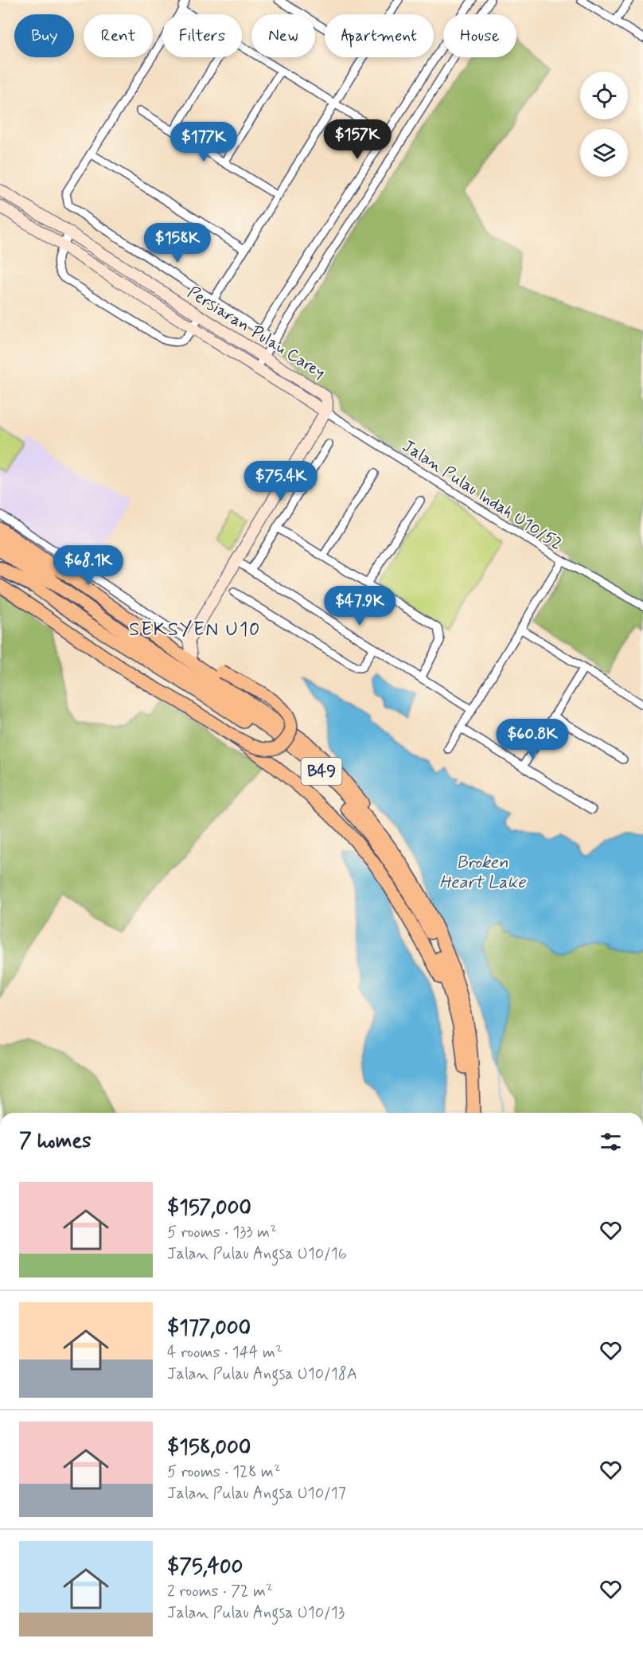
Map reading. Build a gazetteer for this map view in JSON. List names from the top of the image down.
{
  "streets": {
    "main road": ["B49"],
    "street": ["Persiaran Pulau Carey", "Jalan Pulau Indah U10/52"]
  },
  "crossings": [
    ["Persiaran Pulau Carey", "Jalan Pulau Indah U10/52"]
  ],
  "districts": ["SEKSYEN U10"],
  "water": ["Broken Heart Lake"],
  "page": {
    "chip": [
      "Buy",
      "Rent",
      "Filters",
      "New",
      "Apartment",
      "House"
    ],
    "price": [
      "$157K",
      "$177K",
      "$158K",
      "$75.4K",
      "$68.1K",
      "$47.9K",
      "$60.8K"
    ],
    "heading": "7 homes",
    "list": [
      {
        "name": "$157,000",
        "note": "5 rooms · 133 m² · Jalan Pulau Angsa U10/16"
      },
      {
        "name": "$177,000",
        "note": "4 rooms · 144 m² · Jalan Pulau Angsa U10/18A"
      },
      {
        "name": "$158,000",
        "note": "5 rooms · 128 m² · Jalan Pulau Angsa U10/17"
      },
      {
        "name": "$75,400",
        "note": "2 rooms · 72 m² · Jalan Pulau Angsa U10/13"
      }
    ]
  }
}
